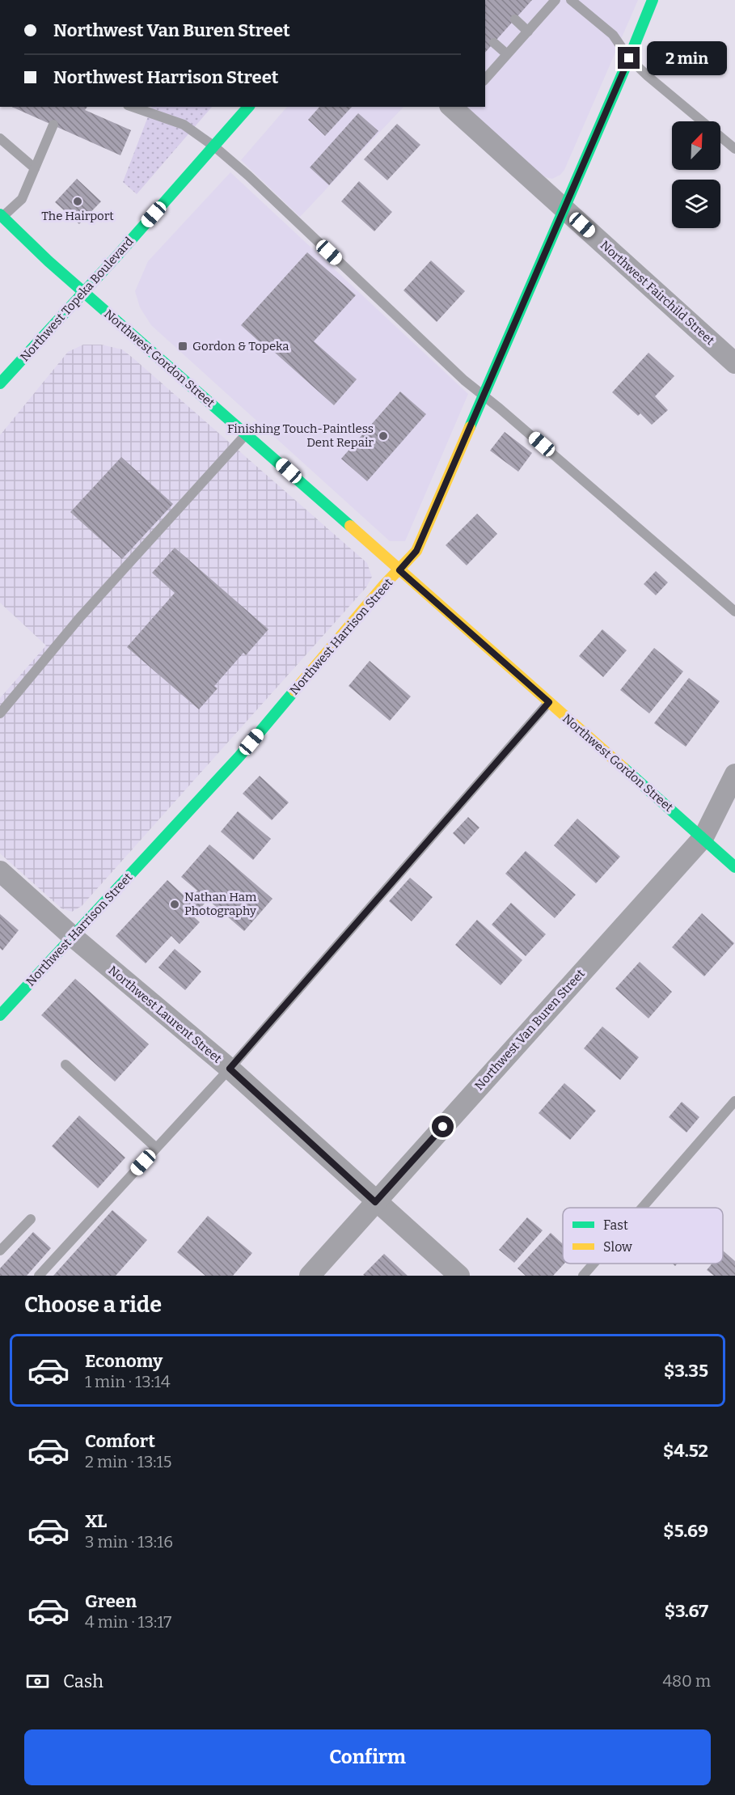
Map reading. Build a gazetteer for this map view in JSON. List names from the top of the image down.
{
  "streets": {
    "main road": ["Northwest Topeka Boulevard", "Northwest Gordon Street", "Northwest Harrison Street"],
    "street": ["Northwest Fairchild Street", "Northwest Laurent Street", "Northwest Van Buren Street"]
  },
  "crossings": [
    ["Northwest Fairchild Street", "Northwest Harrison Street"],
    ["Northwest Topeka Boulevard", "Northwest Gordon Street"],
    ["Northwest Gordon Street", "Northwest Harrison Street"],
    ["Northwest Gordon Street", "Northwest Van Buren Street"],
    ["Northwest Harrison Street", "Northwest Laurent Street"],
    ["Northwest Laurent Street", "Northwest Van Buren Street"]
  ],
  "places": {
    "other": ["The Hairport", "Finishing Touch-Paintless Dent Repair", "Nathan Ham Photography"],
    "transit": ["Gordon & Topeka"]
  },
  "legend": ["Fast", "Slow"],
  "north": "top right",
  "page": {
    "banner": ["Northwest Van Buren Street", "Northwest Harrison Street"],
    "bubble": "2 min",
    "heading": "Choose a ride",
    "list": [
      {
        "name": "Economy",
        "note": "1 min · 13:14",
        "value": "$3.35"
      },
      {
        "name": "Comfort",
        "note": "2 min · 13:15",
        "value": "$4.52"
      },
      {
        "name": "XL",
        "note": "3 min · 13:16",
        "value": "$5.69"
      },
      {
        "name": "Green",
        "note": "4 min · 13:17",
        "value": "$3.67"
      }
    ],
    "pay": ["Cash", "480 m"],
    "buttons": "Confirm"
  }
}
